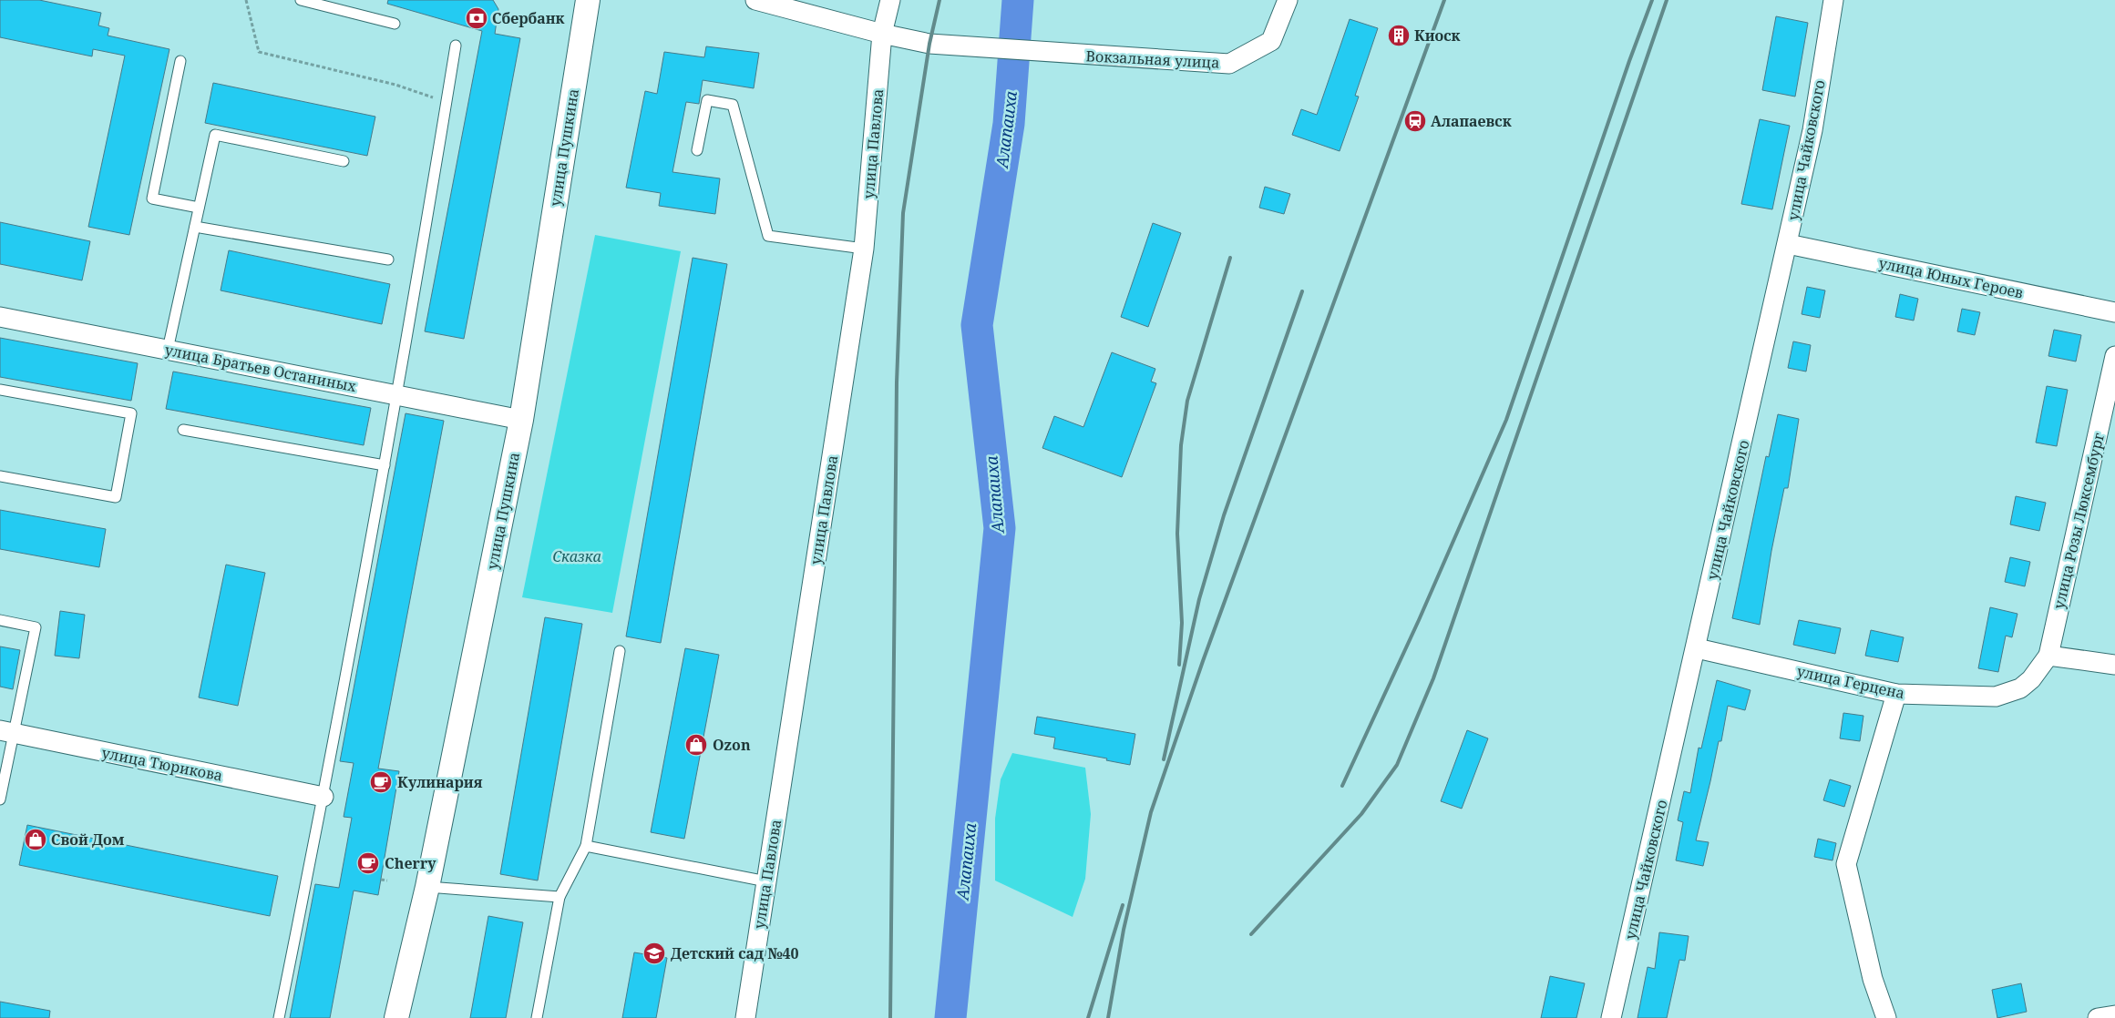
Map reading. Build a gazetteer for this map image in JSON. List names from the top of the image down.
{
  "streets": {
    "street": [
      "Вокзальная улица",
      "улица Павлова",
      "улица Пушкина",
      "улица Чайковского",
      "улица Юных Героев",
      "улица Братьев Останиных",
      "улица Розы Люксембург",
      "улица Герцена",
      "улица Тюрикова"
    ]
  },
  "crossings": [
    ["Вокзальная улица", "улица Павлова"],
    ["улица Пушкина", "улица Братьев Останиных"],
    ["улица Чайковского", "улица Юных Героев"],
    ["улица Чайковского", "улица Герцена"],
    ["улица Розы Люксембург", "улица Герцена"]
  ],
  "water": ["Алапаиха"],
  "parks": ["Сказка"],
  "places": {
    "bank": ["Сбербанк"],
    "building": ["Киоск"],
    "station": ["Алапаевск"],
    "shop": ["Ozon", "Свой Дом"],
    "cafe": ["Кулинария", "Cherry"],
    "school or university": ["Детский сад №40"]
  }
}
